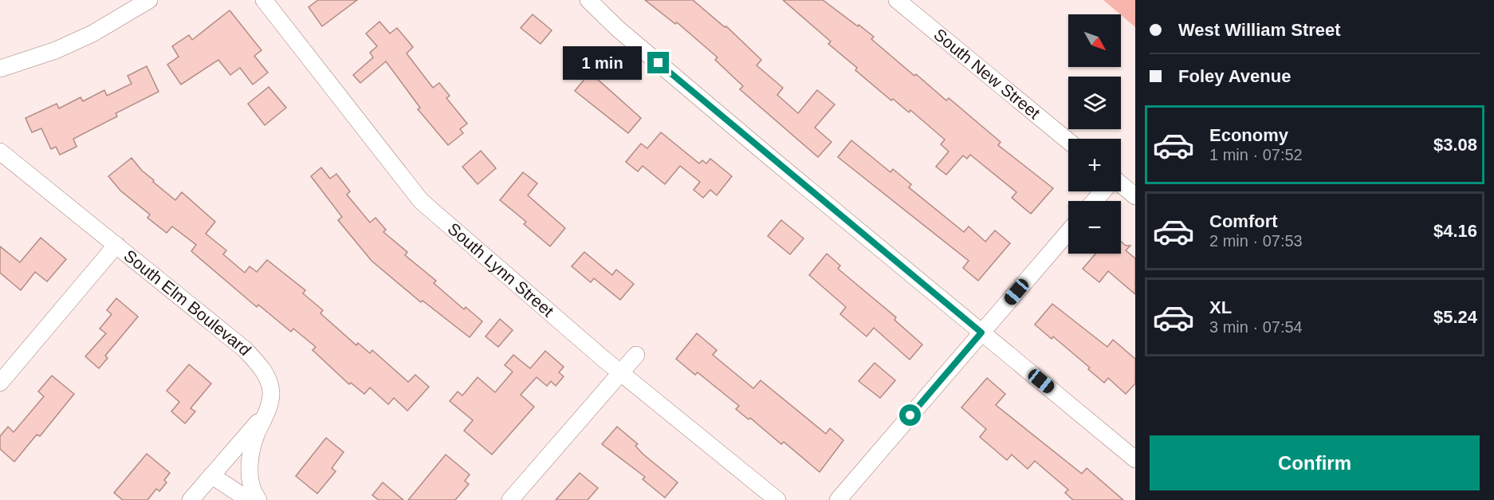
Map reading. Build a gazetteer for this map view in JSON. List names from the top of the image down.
{
  "streets": {
    "street": ["South New Street", "South Lynn Street", "South Elm Boulevard"]
  },
  "north": "bottom right",
  "page": {
    "banner": ["West William Street", "Foley Avenue"],
    "map_buttons": ["+", "−"],
    "bubble": "1 min",
    "list": [
      {
        "name": "Economy",
        "note": "1 min · 07:52",
        "value": "$3.08"
      },
      {
        "name": "Comfort",
        "note": "2 min · 07:53",
        "value": "$4.16"
      },
      {
        "name": "XL",
        "note": "3 min · 07:54",
        "value": "$5.24"
      }
    ],
    "buttons": "Confirm"
  }
}
